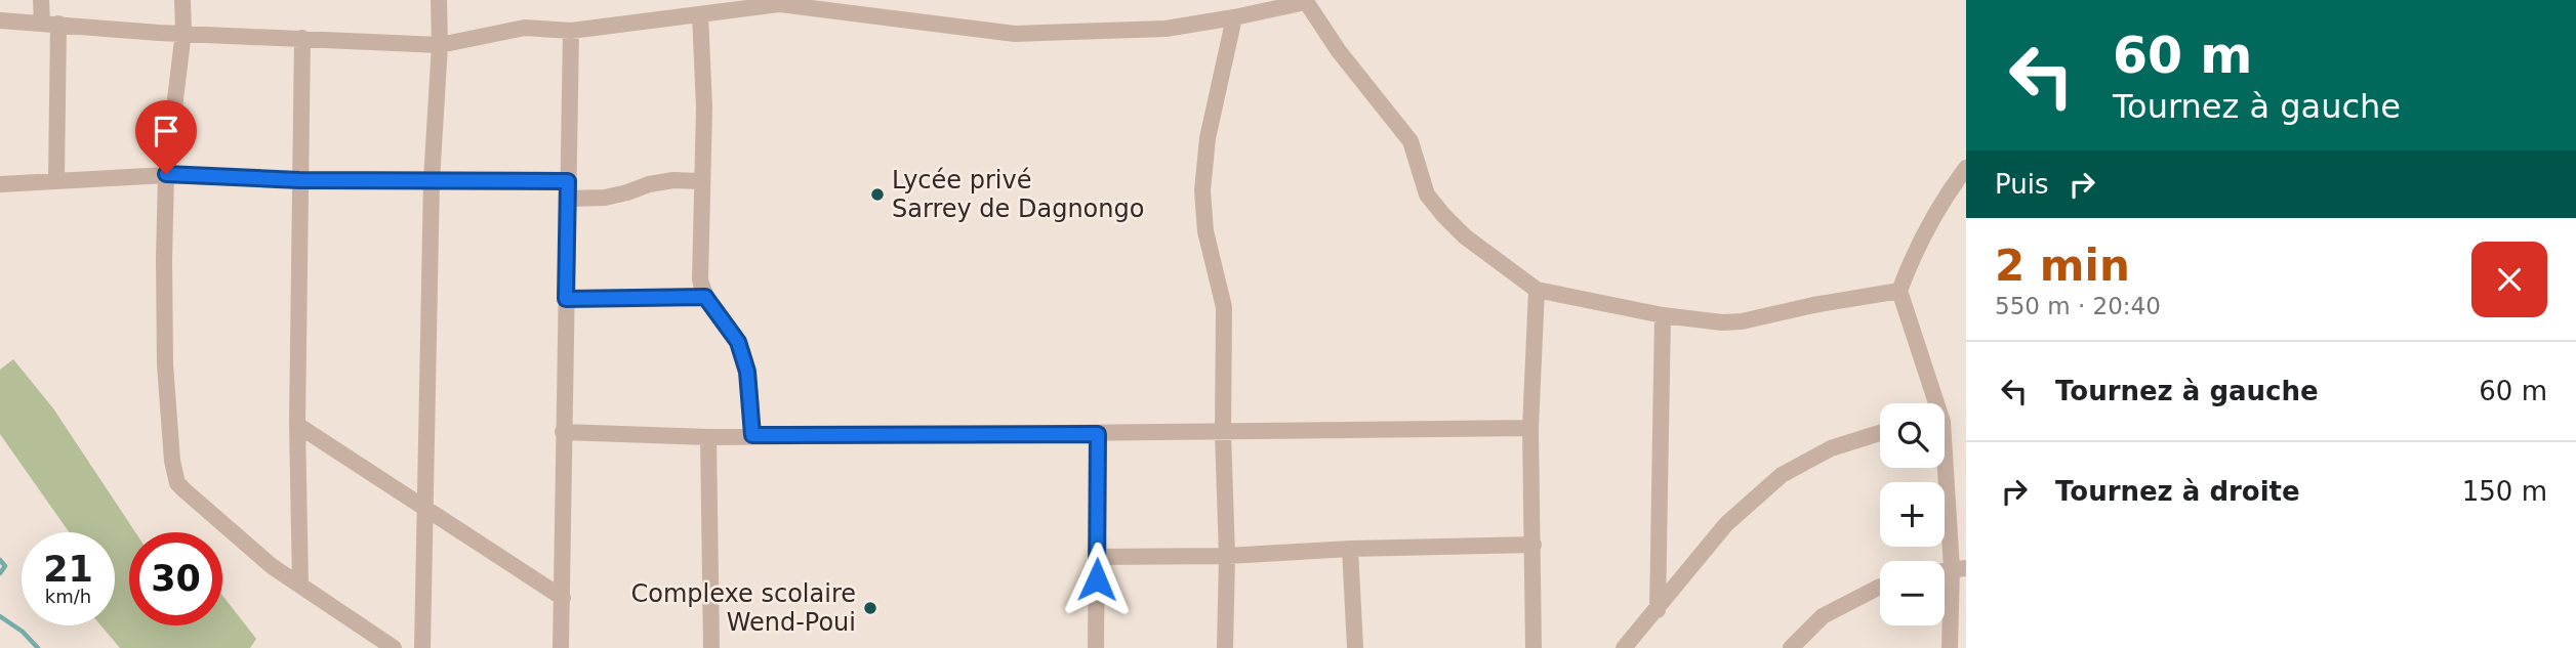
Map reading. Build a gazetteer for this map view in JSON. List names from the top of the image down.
{
  "places": ["Lycée privé Sarrey de Dagnongo", "Complexe scolaire Wend-Poui"],
  "page": {
    "turn": ["60 m", "Tournez à gauche"],
    "then": "Puis",
    "heading": ["2 min", "550 m · 20:40"],
    "list": [
      {
        "name": "Tournez à gauche",
        "value": "60 m"
      },
      {
        "name": "Tournez à droite",
        "value": "150 m"
      }
    ],
    "map_buttons": ["+", "−"],
    "speed": "21 km/h",
    "limit": "30"
  }
}
